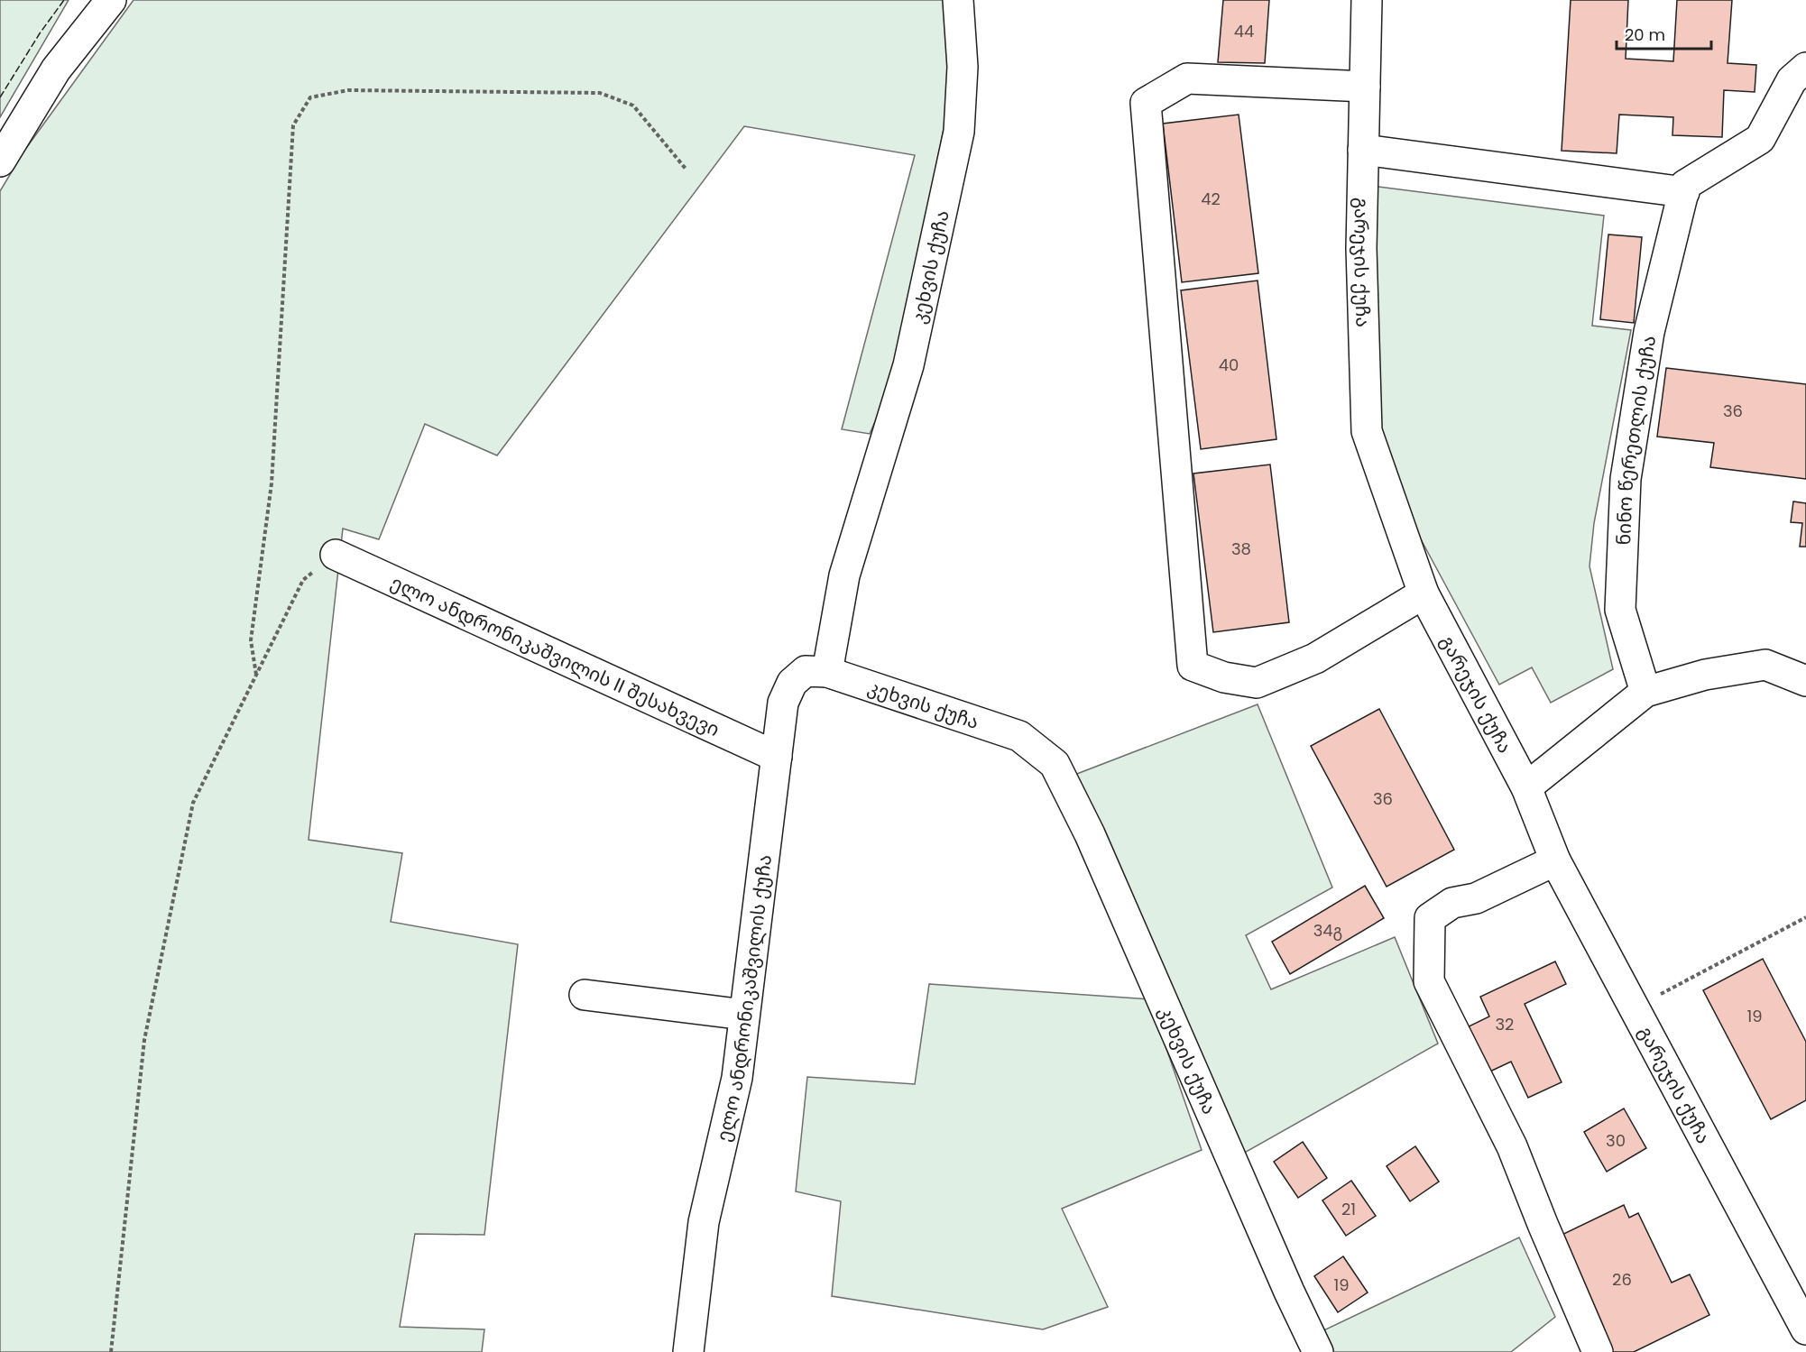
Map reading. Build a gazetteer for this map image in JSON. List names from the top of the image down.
{
  "streets": {
    "street": [
      "გარეჯის ქუჩა",
      "კეხვის ქუჩა",
      "ნინო წერეთლის ქუჩა",
      "ელო ანდრონიკაშვილის II შესახვევი",
      "ელო ანდრონიკაშვილის ქუჩა"
    ]
  },
  "crossings": [
    ["კეხვის ქუჩა", "ელო ანდრონიკაშვილის ქუჩა"],
    ["ელო ანდრონიკაშვილის II შესახვევი", "ელო ანდრონიკაშვილის ქუჩა"]
  ],
  "house_numbers": [
    "44",
    "42",
    "40",
    "36",
    "38",
    "36",
    "34გ",
    "19",
    "32",
    "30",
    "21",
    "26",
    "19"
  ],
  "scale_bar": "20 m"
}
